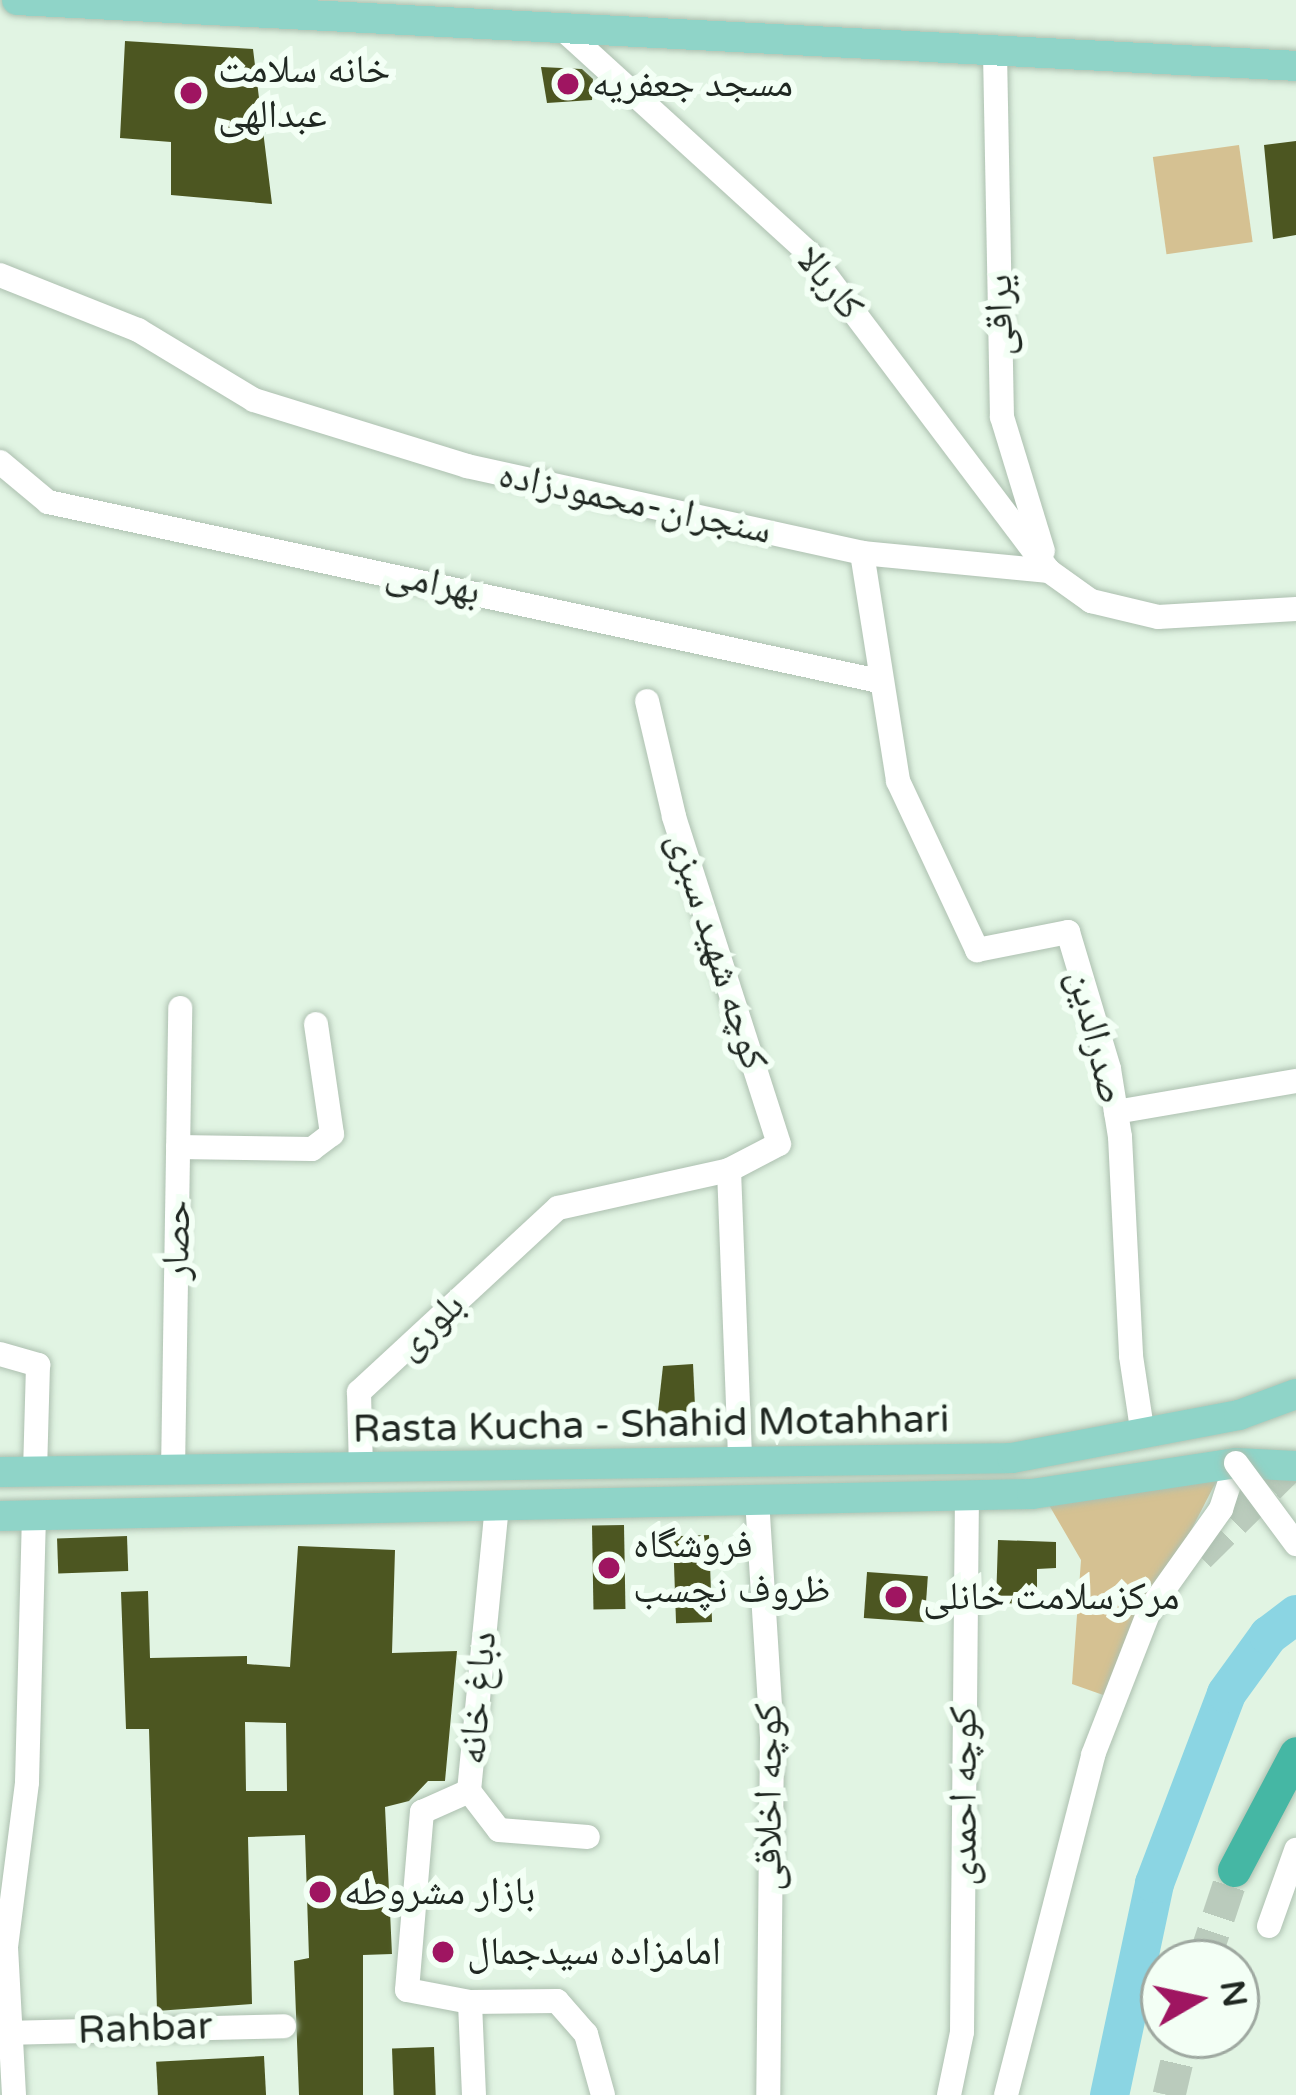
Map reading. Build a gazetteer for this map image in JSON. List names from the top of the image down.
{
  "streets": {
    "main road": ["Rasta Kucha - Shahid Motahhari"],
    "street": [
      "کاربالا",
      "یراقی",
      "سنجران-محمودزاده",
      "بهرامی",
      "کوچه شهید سبزی",
      "صدرالدین",
      "حصار",
      "بلوری",
      "دباغ خانه",
      "کوچه احمدی",
      "کوچه اخلاقی",
      "Rahbar"
    ]
  },
  "crossings": [
    ["کاربالا", "یراقی"],
    ["کاربالا", "سنجران-محمودزاده"],
    ["یراقی", "سنجران-محمودزاده"],
    ["سنجران-محمودزاده", "صدرالدین"],
    ["بهرامی", "صدرالدین"],
    ["کوچه شهید سبزی", "بلوری"],
    ["صدرالدین", "Rasta Kucha - Shahid Motahhari"],
    ["حصار", "Rasta Kucha - Shahid Motahhari"],
    ["بلوری", "Rasta Kucha - Shahid Motahhari"],
    ["Rasta Kucha - Shahid Motahhari", "دباغ خانه"],
    ["Rasta Kucha - Shahid Motahhari", "کوچه احمدی"],
    ["Rasta Kucha - Shahid Motahhari", "کوچه اخلاقی"]
  ],
  "places": [
    "مسجد جعفریه",
    "خانه سلامت عبدالهی",
    "فروشگاه ظروف نچسب",
    "مرکزسلامت خانلی",
    "بازار مشروطه",
    "امامزاده سیدجمال"
  ],
  "north": "right"
}
